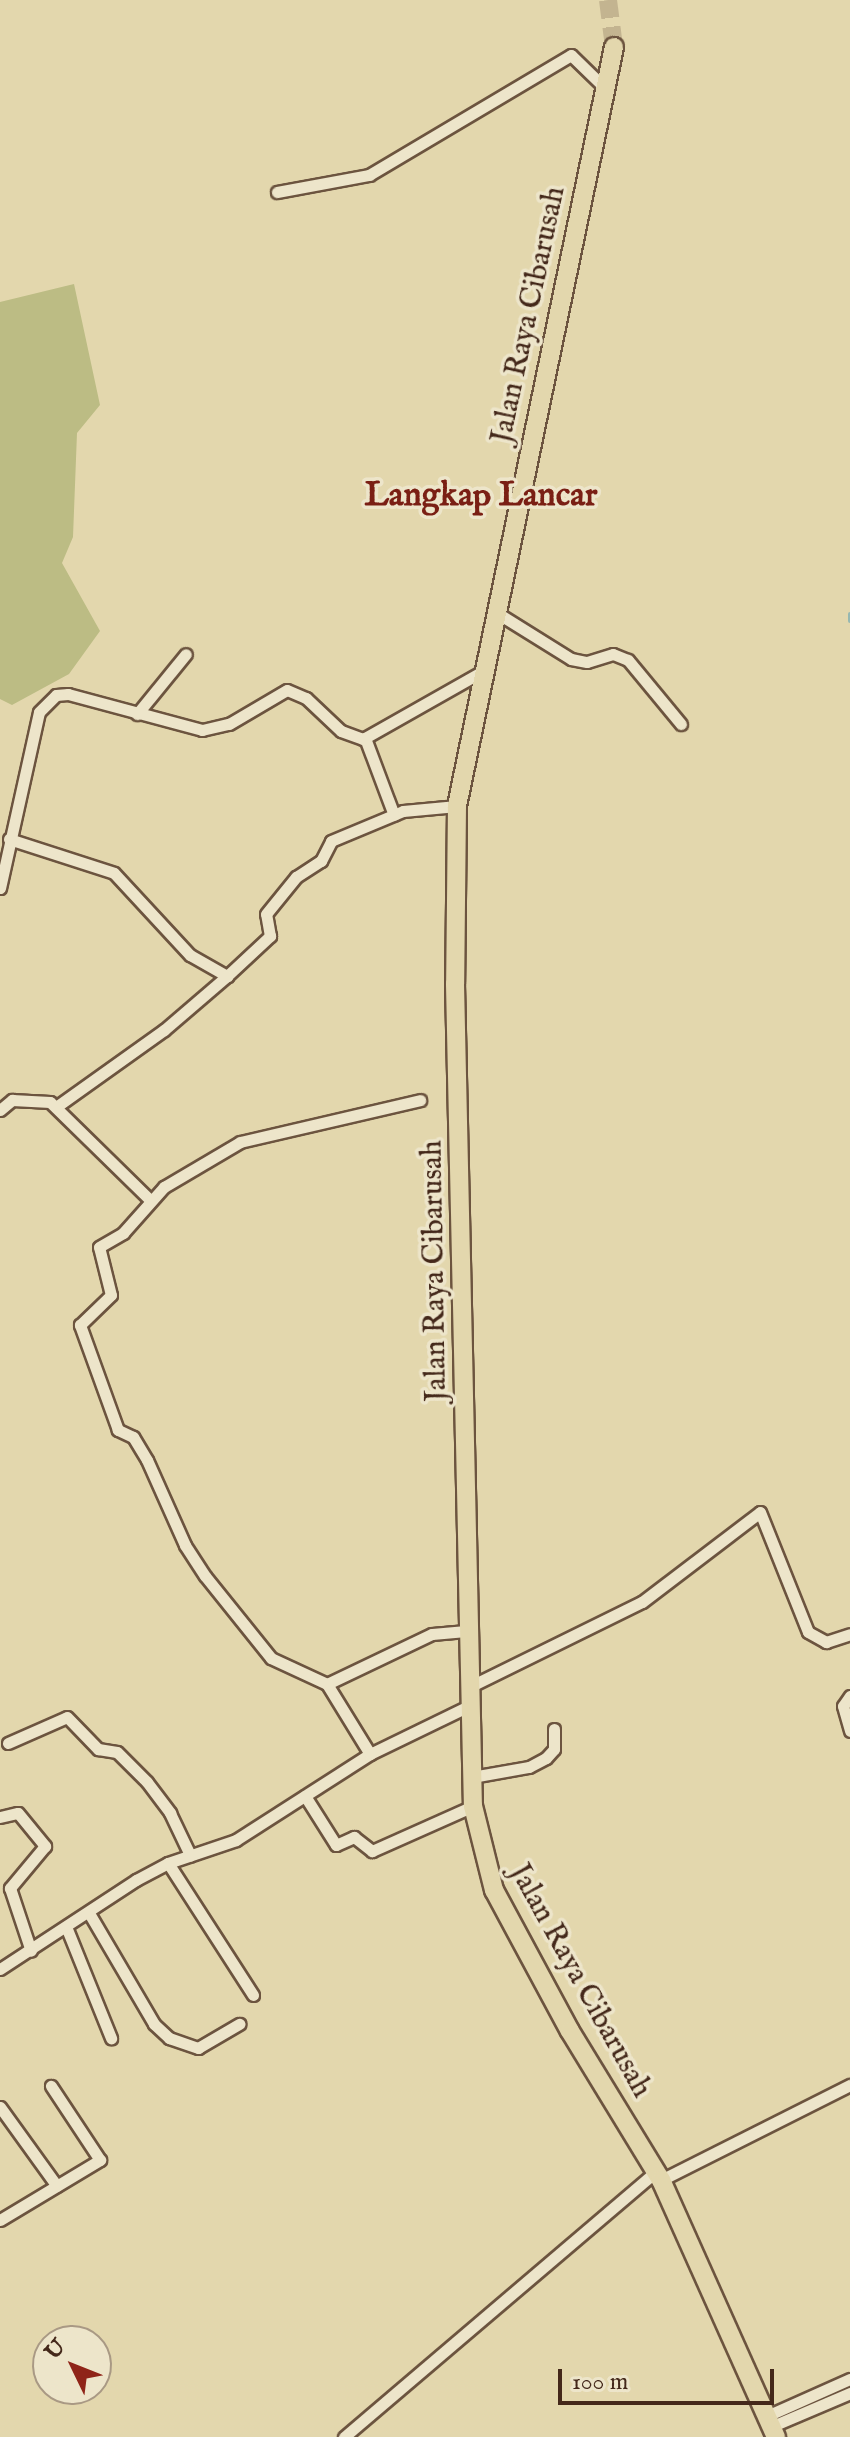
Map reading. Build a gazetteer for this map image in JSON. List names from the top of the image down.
{
  "streets": {
    "main road": ["Jalan Raya Cibarusah"]
  },
  "districts": ["Langkap Lancar"],
  "scale_bar": "100 m",
  "north": "top left"
}
